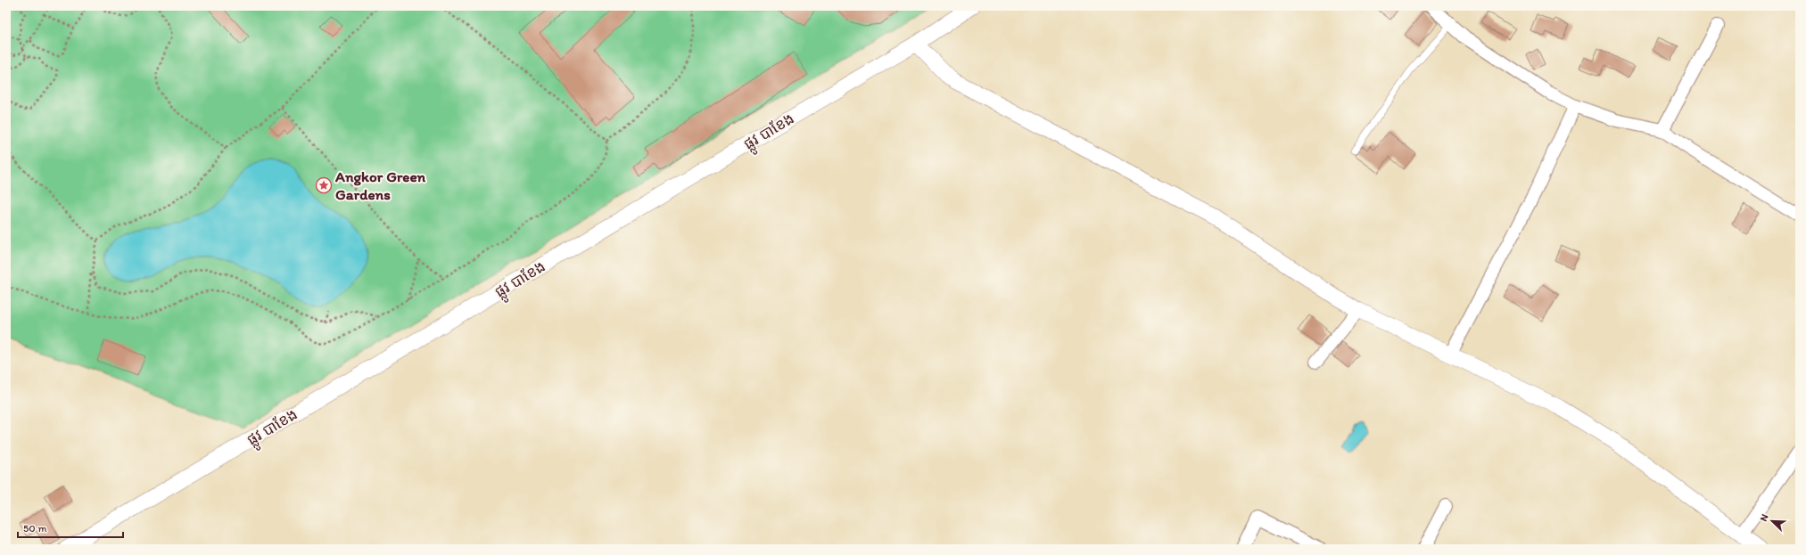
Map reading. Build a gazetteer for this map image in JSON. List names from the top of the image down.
{
  "streets": {
    "street": ["ផ្លូវ បាខែង"]
  },
  "places": {
    "place": ["Angkor Green Gardens"]
  },
  "scale_bar": "50 m",
  "north": "top left"
}
